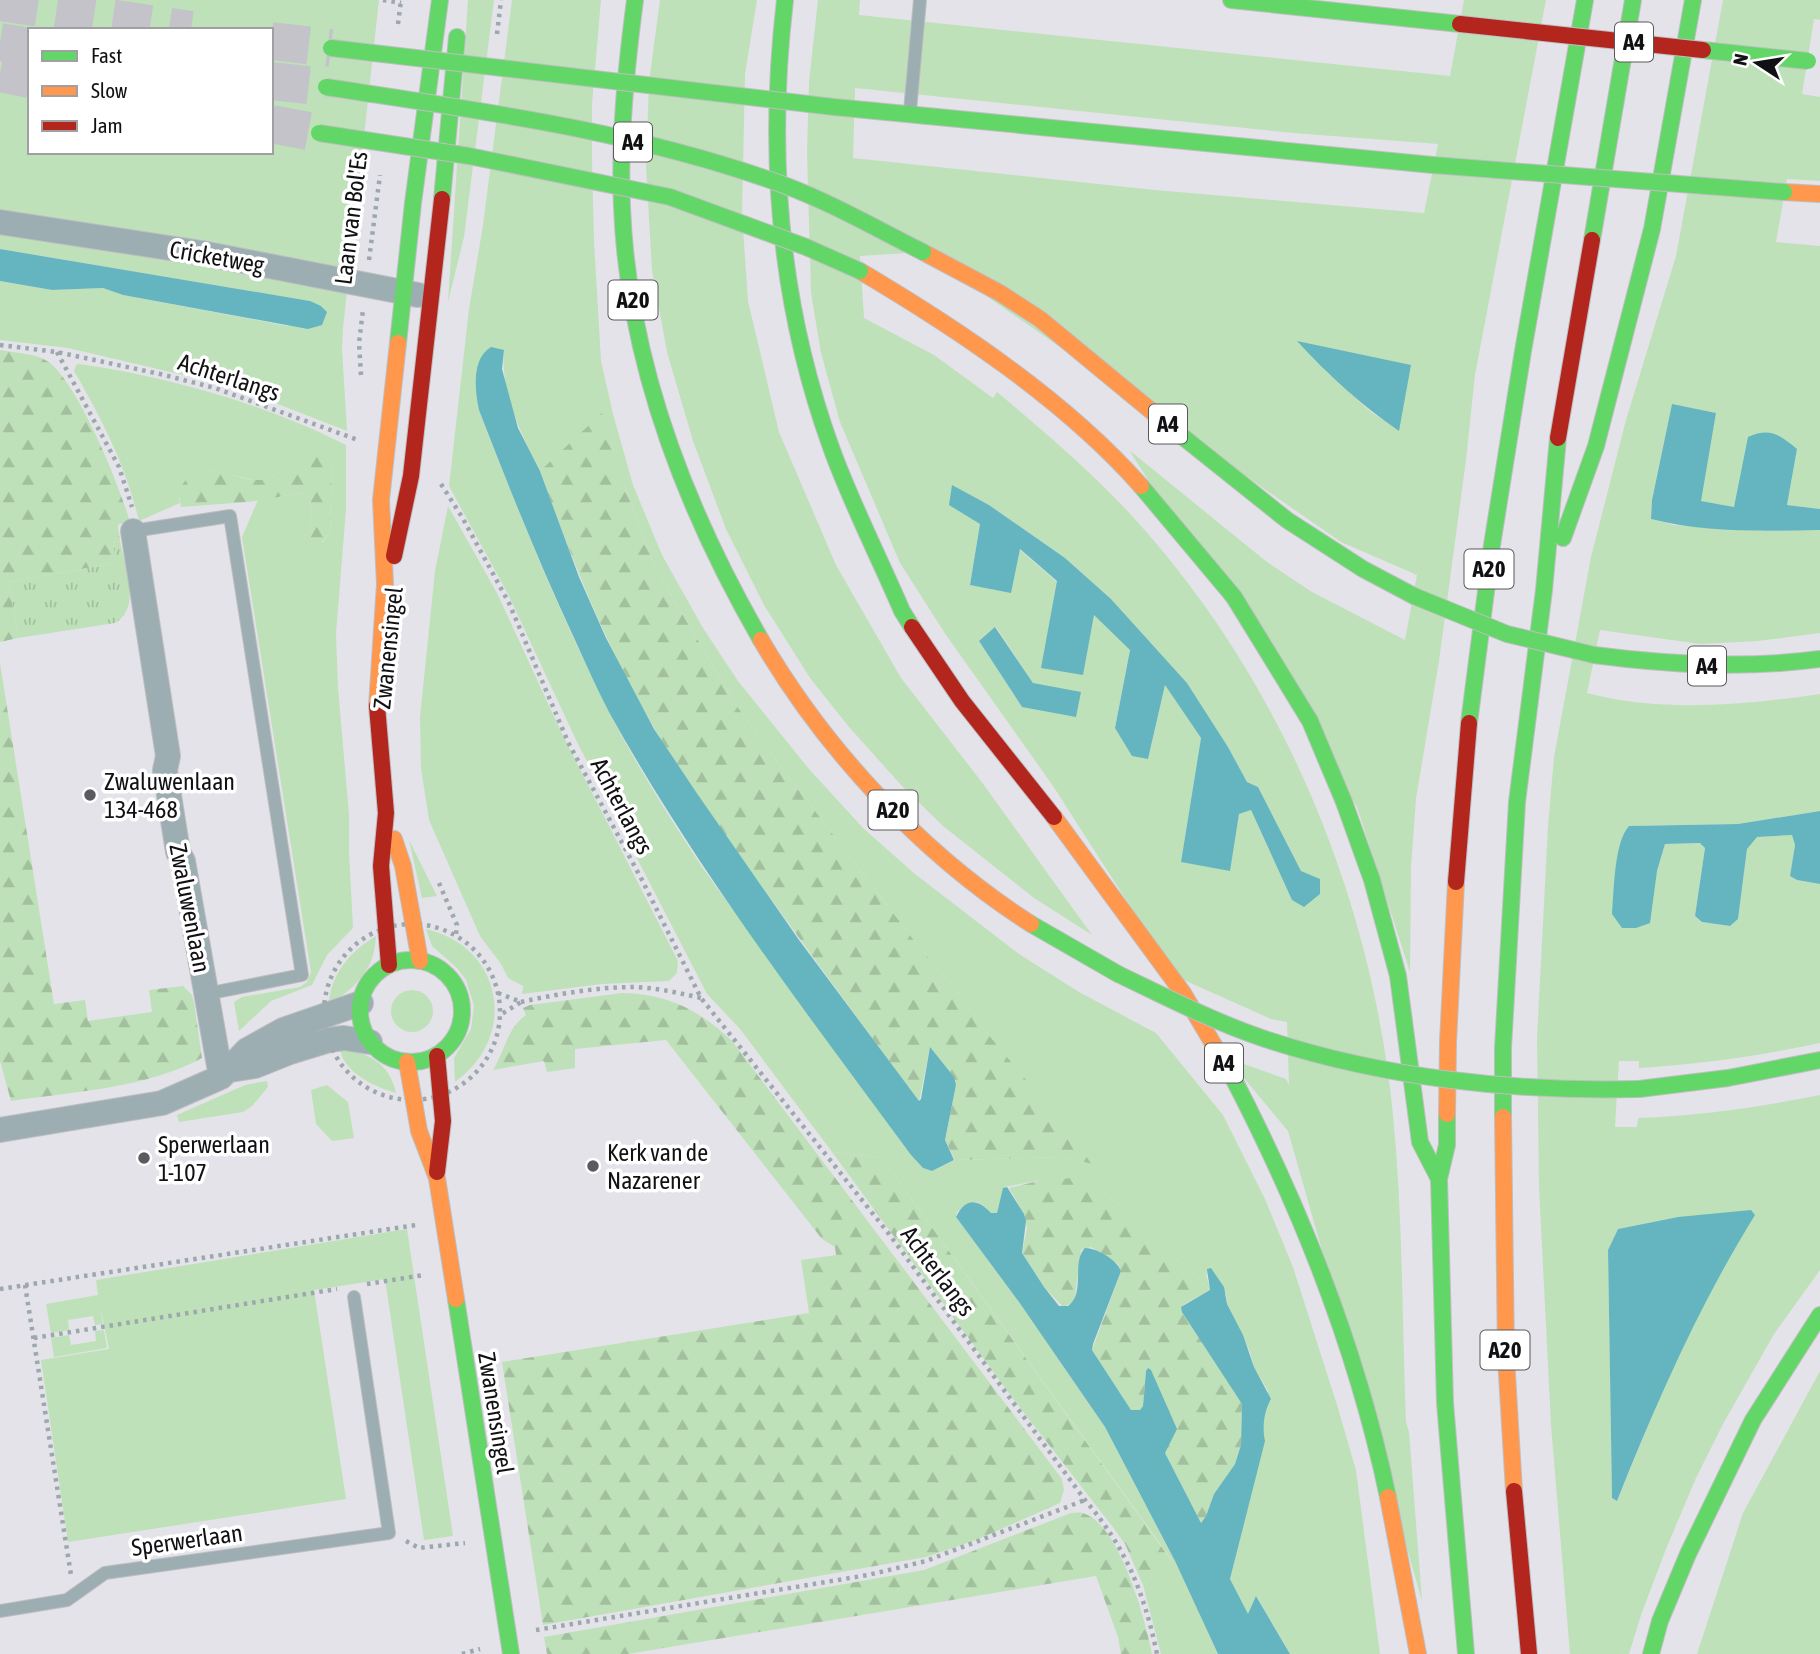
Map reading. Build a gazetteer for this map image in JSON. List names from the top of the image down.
{
  "streets": {
    "main road": ["A4", "A20", "Zwanensingel"],
    "street": ["Cricketweg", "Zwaluwenlaan"],
    "lane": ["Sperwerlaan"],
    "path": ["Laan van Bol'Es", "Achterlangs"]
  },
  "crossings": [
    ["A4", "A20"],
    ["Laan van Bol'Es", "Cricketweg"],
    ["Cricketweg", "Zwanensingel"],
    ["Achterlangs", "Zwanensingel"]
  ],
  "places": ["Zwaluwenlaan 134-468", "Sperwerlaan 1-107", "Kerk van de Nazarener"],
  "legend": ["Fast", "Slow", "Jam"],
  "north": "left"
}
